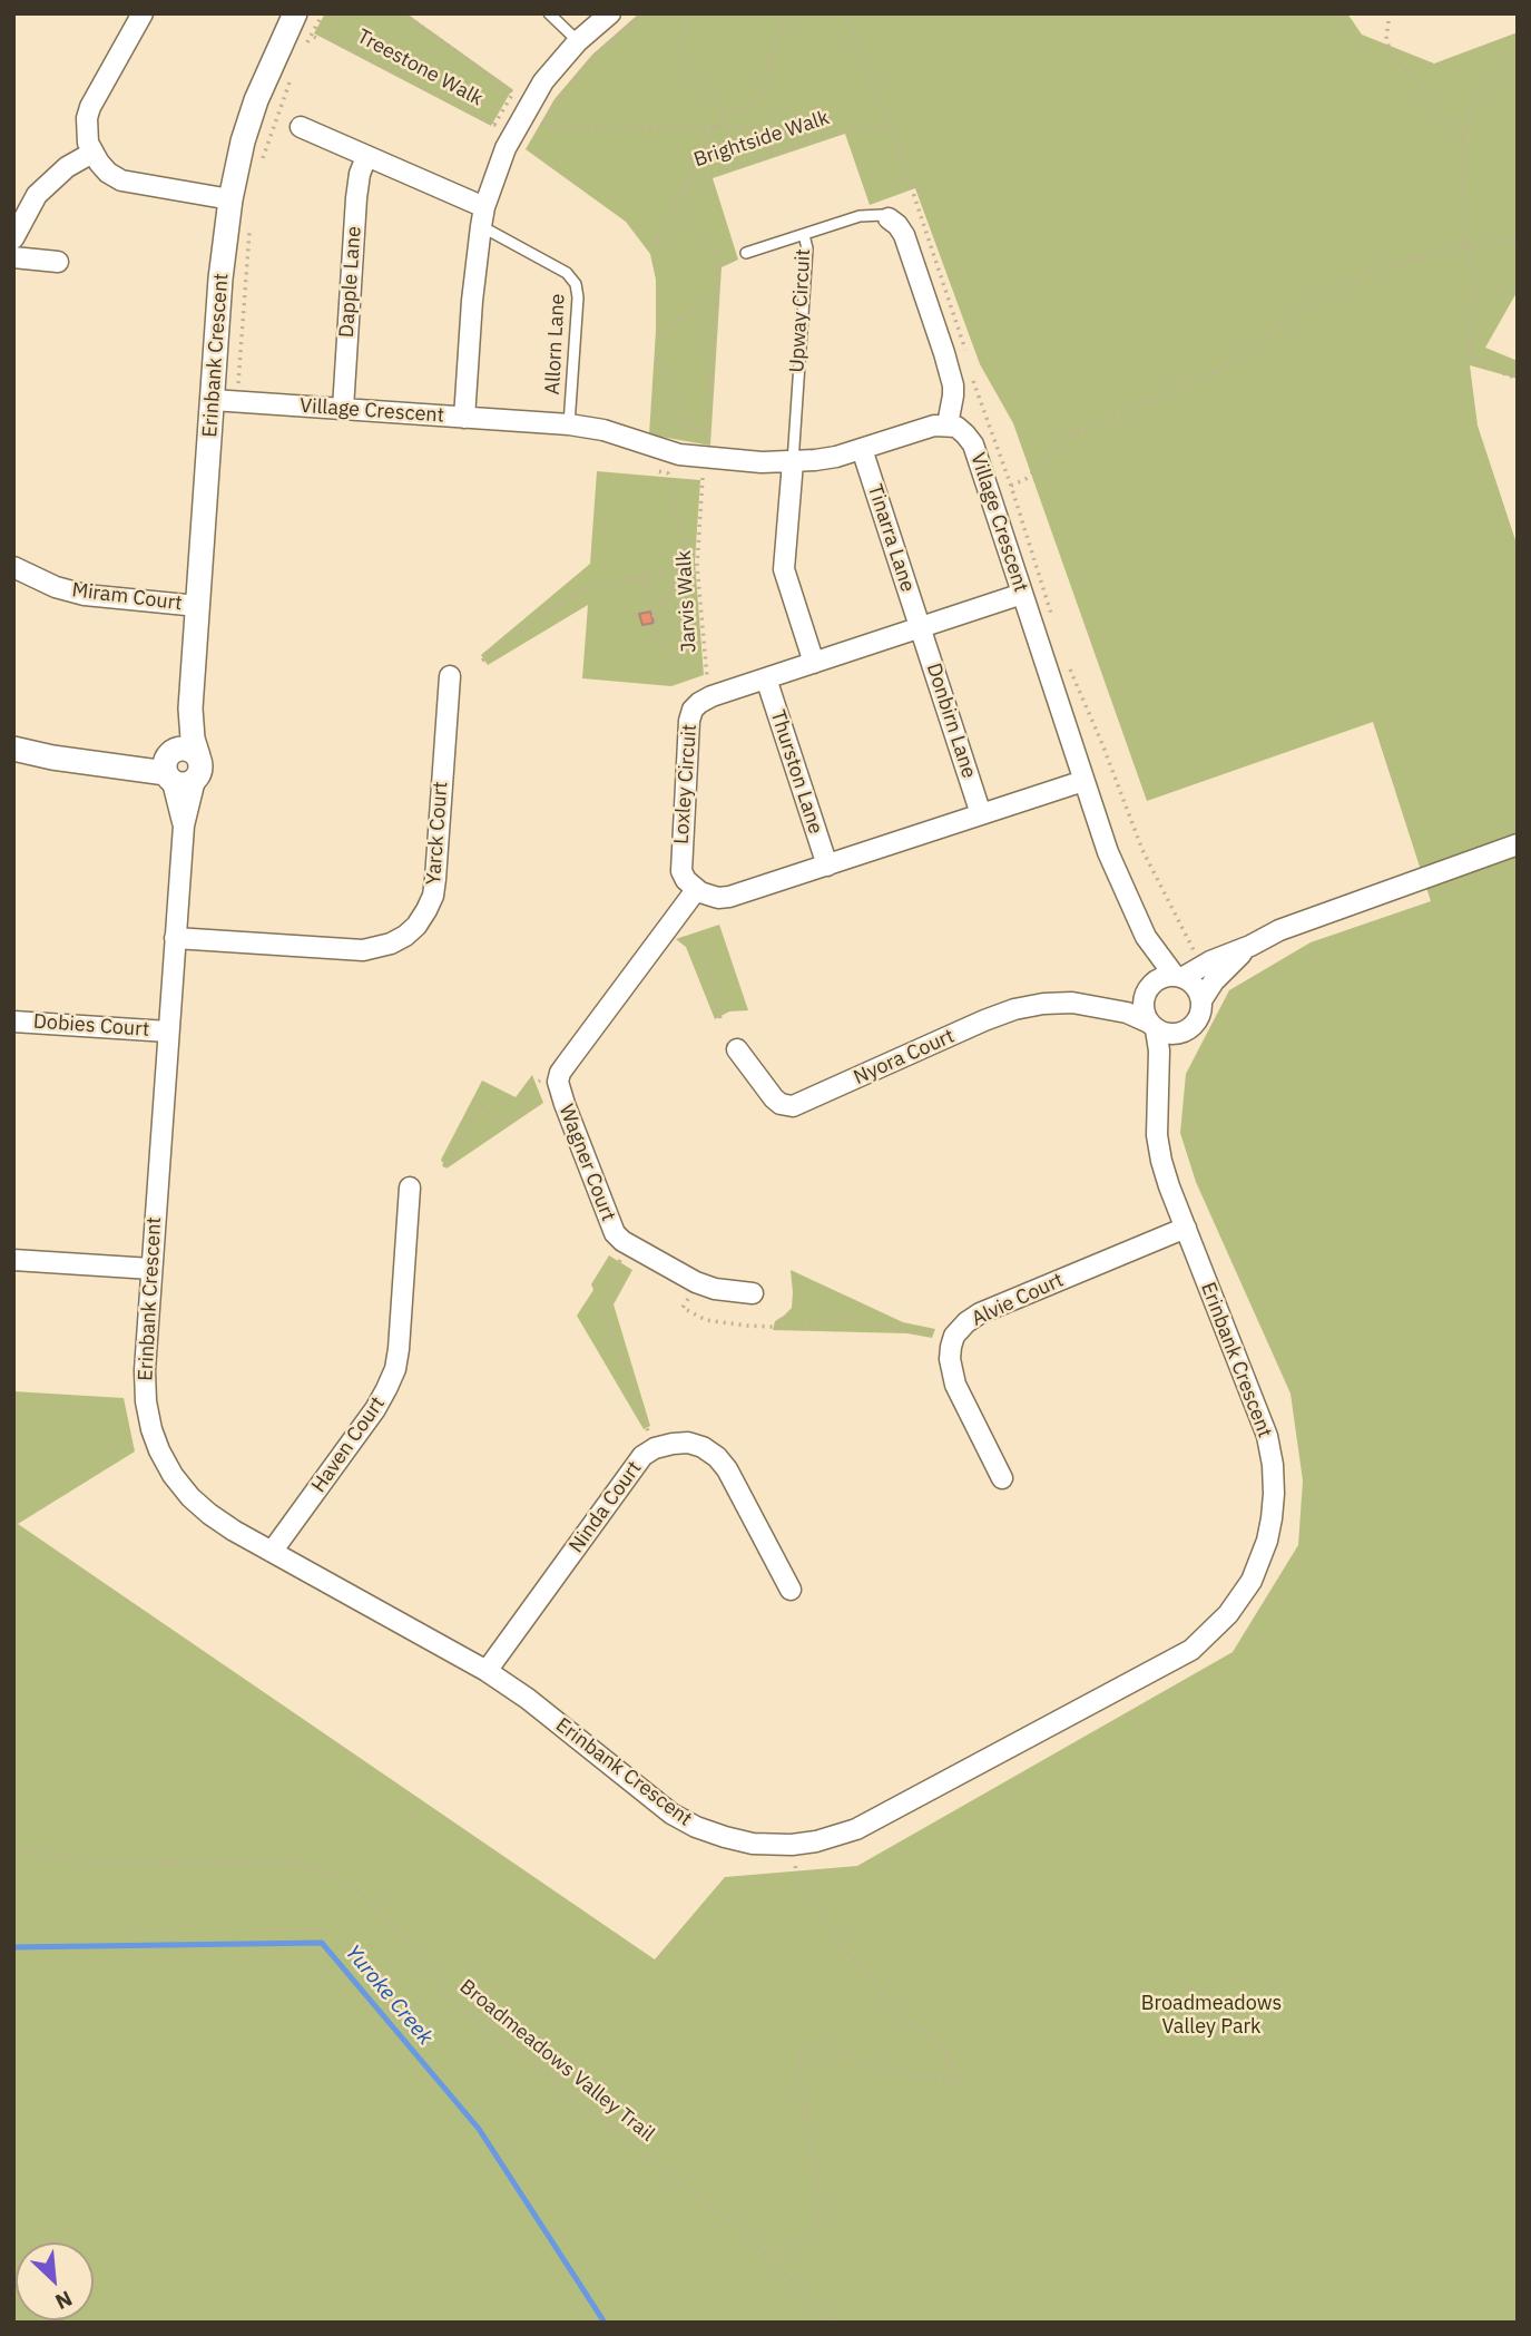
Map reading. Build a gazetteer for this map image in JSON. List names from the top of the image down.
{
  "streets": {
    "street": [
      "Dapple Lane",
      "Upway Circuit",
      "Erinbank Crescent",
      "Village Crescent",
      "Tinarra Lane",
      "Miram Court",
      "Donbirn Lane",
      "Thurston Lane",
      "Loxley Circuit",
      "Yarck Court",
      "Dobies Court",
      "Nyora Court",
      "Wagner Court",
      "Alvie Court",
      "Haven Court",
      "Ninda Court"
    ],
    "lane": ["Allorn Lane"],
    "path": [
      "Treestone Walk",
      "Brightside Walk",
      "Jarvis Walk",
      "Broadmeadows Valley Trail"
    ]
  },
  "crossings": [
    ["Dapple Lane", "Village Crescent"],
    ["Upway Circuit", "Village Crescent"],
    ["Allorn Lane", "Village Crescent"],
    ["Erinbank Crescent", "Village Crescent"],
    ["Erinbank Crescent", "Miram Court"],
    ["Erinbank Crescent", "Yarck Court"],
    ["Erinbank Crescent", "Dobies Court"],
    ["Erinbank Crescent", "Nyora Court"],
    ["Erinbank Crescent", "Alvie Court"],
    ["Erinbank Crescent", "Haven Court"],
    ["Erinbank Crescent", "Ninda Court"],
    ["Village Crescent", "Tinarra Lane"],
    ["Village Crescent", "Loxley Circuit"],
    ["Village Crescent", "Nyora Court"],
    ["Tinarra Lane", "Donbirn Lane"],
    ["Tinarra Lane", "Loxley Circuit"],
    ["Donbirn Lane", "Loxley Circuit"],
    ["Thurston Lane", "Loxley Circuit"],
    ["Loxley Circuit", "Wagner Court"]
  ],
  "water": ["Yuroke Creek"],
  "parks": ["Broadmeadows Valley Park"],
  "north": "bottom right"
}
